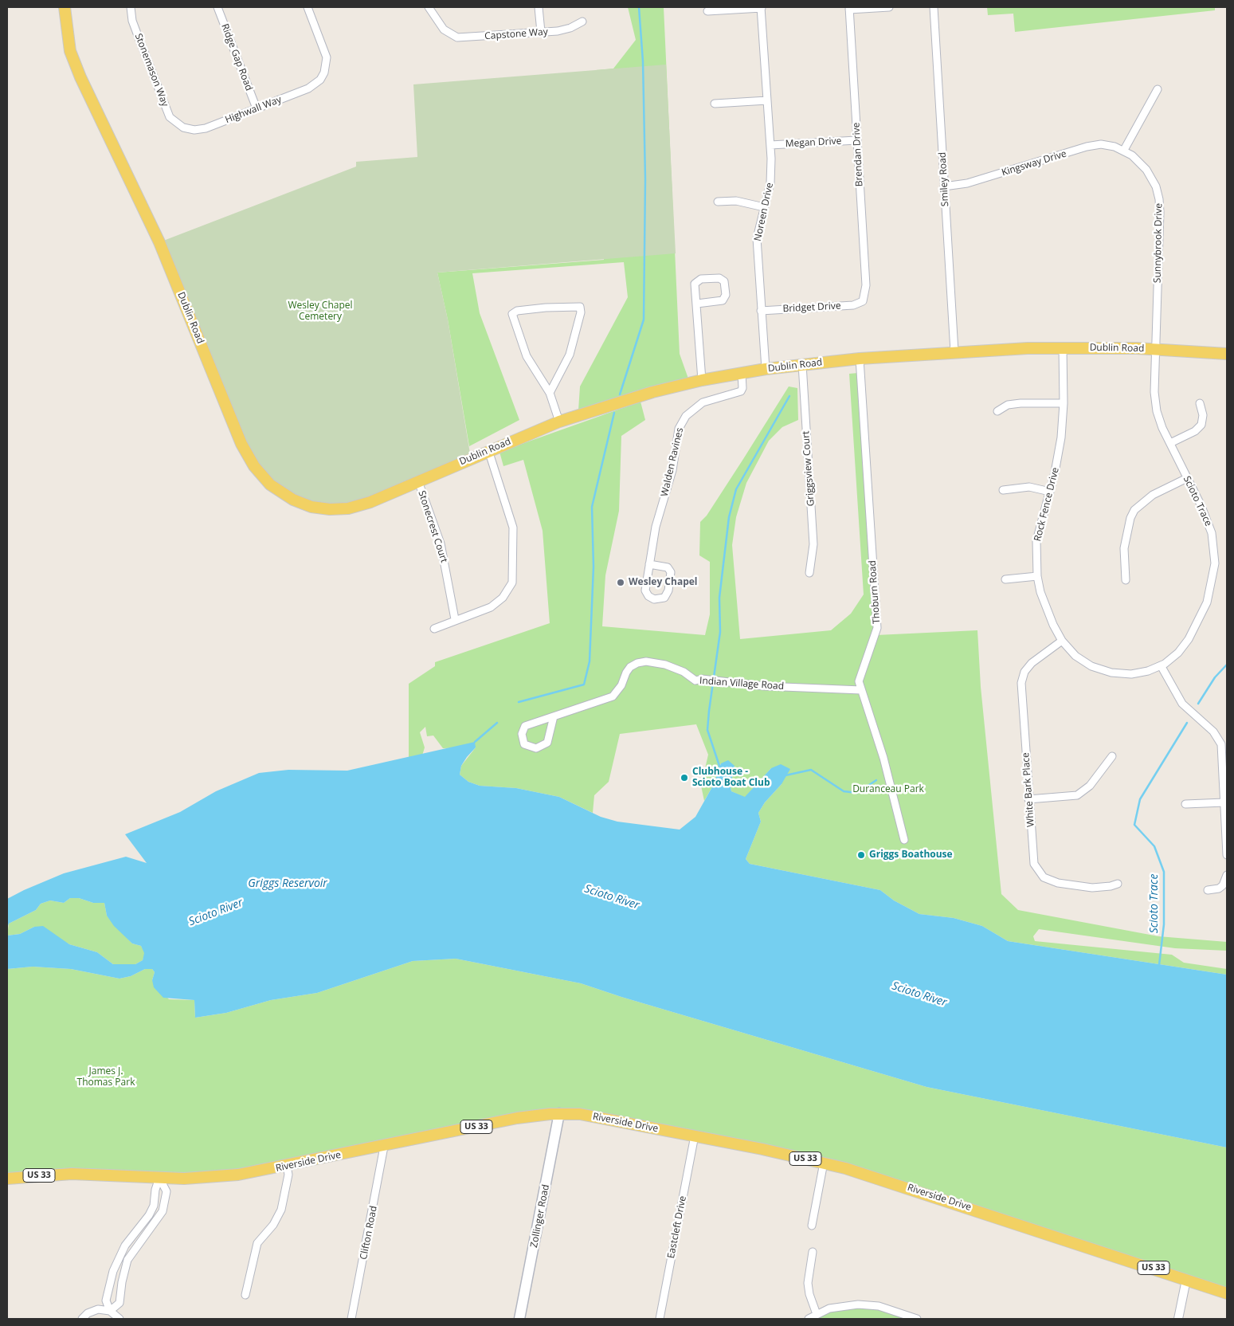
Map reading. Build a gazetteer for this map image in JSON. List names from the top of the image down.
{
  "streets": {
    "main road": [
      "Dublin Road",
      "Riverside Drive",
      "US 33",
      "Zollinger Road"
    ],
    "street": [
      "Capstone Way",
      "Ridge Gap Road",
      "Stonemason Way",
      "Highwall Way",
      "Megan Drive",
      "Brendan Drive",
      "Kingsway Drive",
      "Smiley Road",
      "Noreen Drive",
      "Sunnybrook Drive",
      "Bridget Drive",
      "Walden Ravines",
      "Griggsview Court",
      "Scioto Trace",
      "Rock Fence Drive",
      "Stonecrest Court",
      "Thoburn Road",
      "Indian Village Road",
      "White Bark Place",
      "Eastcleft Drive",
      "Clifton Road"
    ]
  },
  "crossings": [
    ["Ridge Gap Road", "Highwall Way"],
    ["Stonemason Way", "Highwall Way"],
    ["Megan Drive", "Brendan Drive"],
    ["Megan Drive", "Noreen Drive"],
    ["Brendan Drive", "Bridget Drive"],
    ["Kingsway Drive", "Smiley Road"],
    ["Kingsway Drive", "Sunnybrook Drive"],
    ["Smiley Road", "Dublin Road"],
    ["Noreen Drive", "Bridget Drive"],
    ["Noreen Drive", "Dublin Road"],
    ["Sunnybrook Drive", "Dublin Road"],
    ["Sunnybrook Drive", "Scioto Trace"],
    ["Dublin Road", "Walden Ravines"],
    ["Dublin Road", "Griggsview Court"],
    ["Dublin Road", "Scioto Trace"],
    ["Dublin Road", "Rock Fence Drive"],
    ["Dublin Road", "Stonecrest Court"],
    ["Dublin Road", "Thoburn Road"],
    ["Scioto Trace", "Rock Fence Drive"],
    ["Rock Fence Drive", "White Bark Place"],
    ["Thoburn Road", "Indian Village Road"],
    ["Riverside Drive", "Zollinger Road"],
    ["Riverside Drive", "Eastcleft Drive"],
    ["Riverside Drive", "Clifton Road"]
  ],
  "water": ["Griggs Reservoir", "Scioto River", "Scioto Trace"],
  "parks": ["Wesley Chapel Cemetery", "Duranceau Park", "James J. Thomas Park"],
  "places": ["Wesley Chapel", "Clubhouse - Scioto Boat Club", "Griggs Boathouse"]
}
